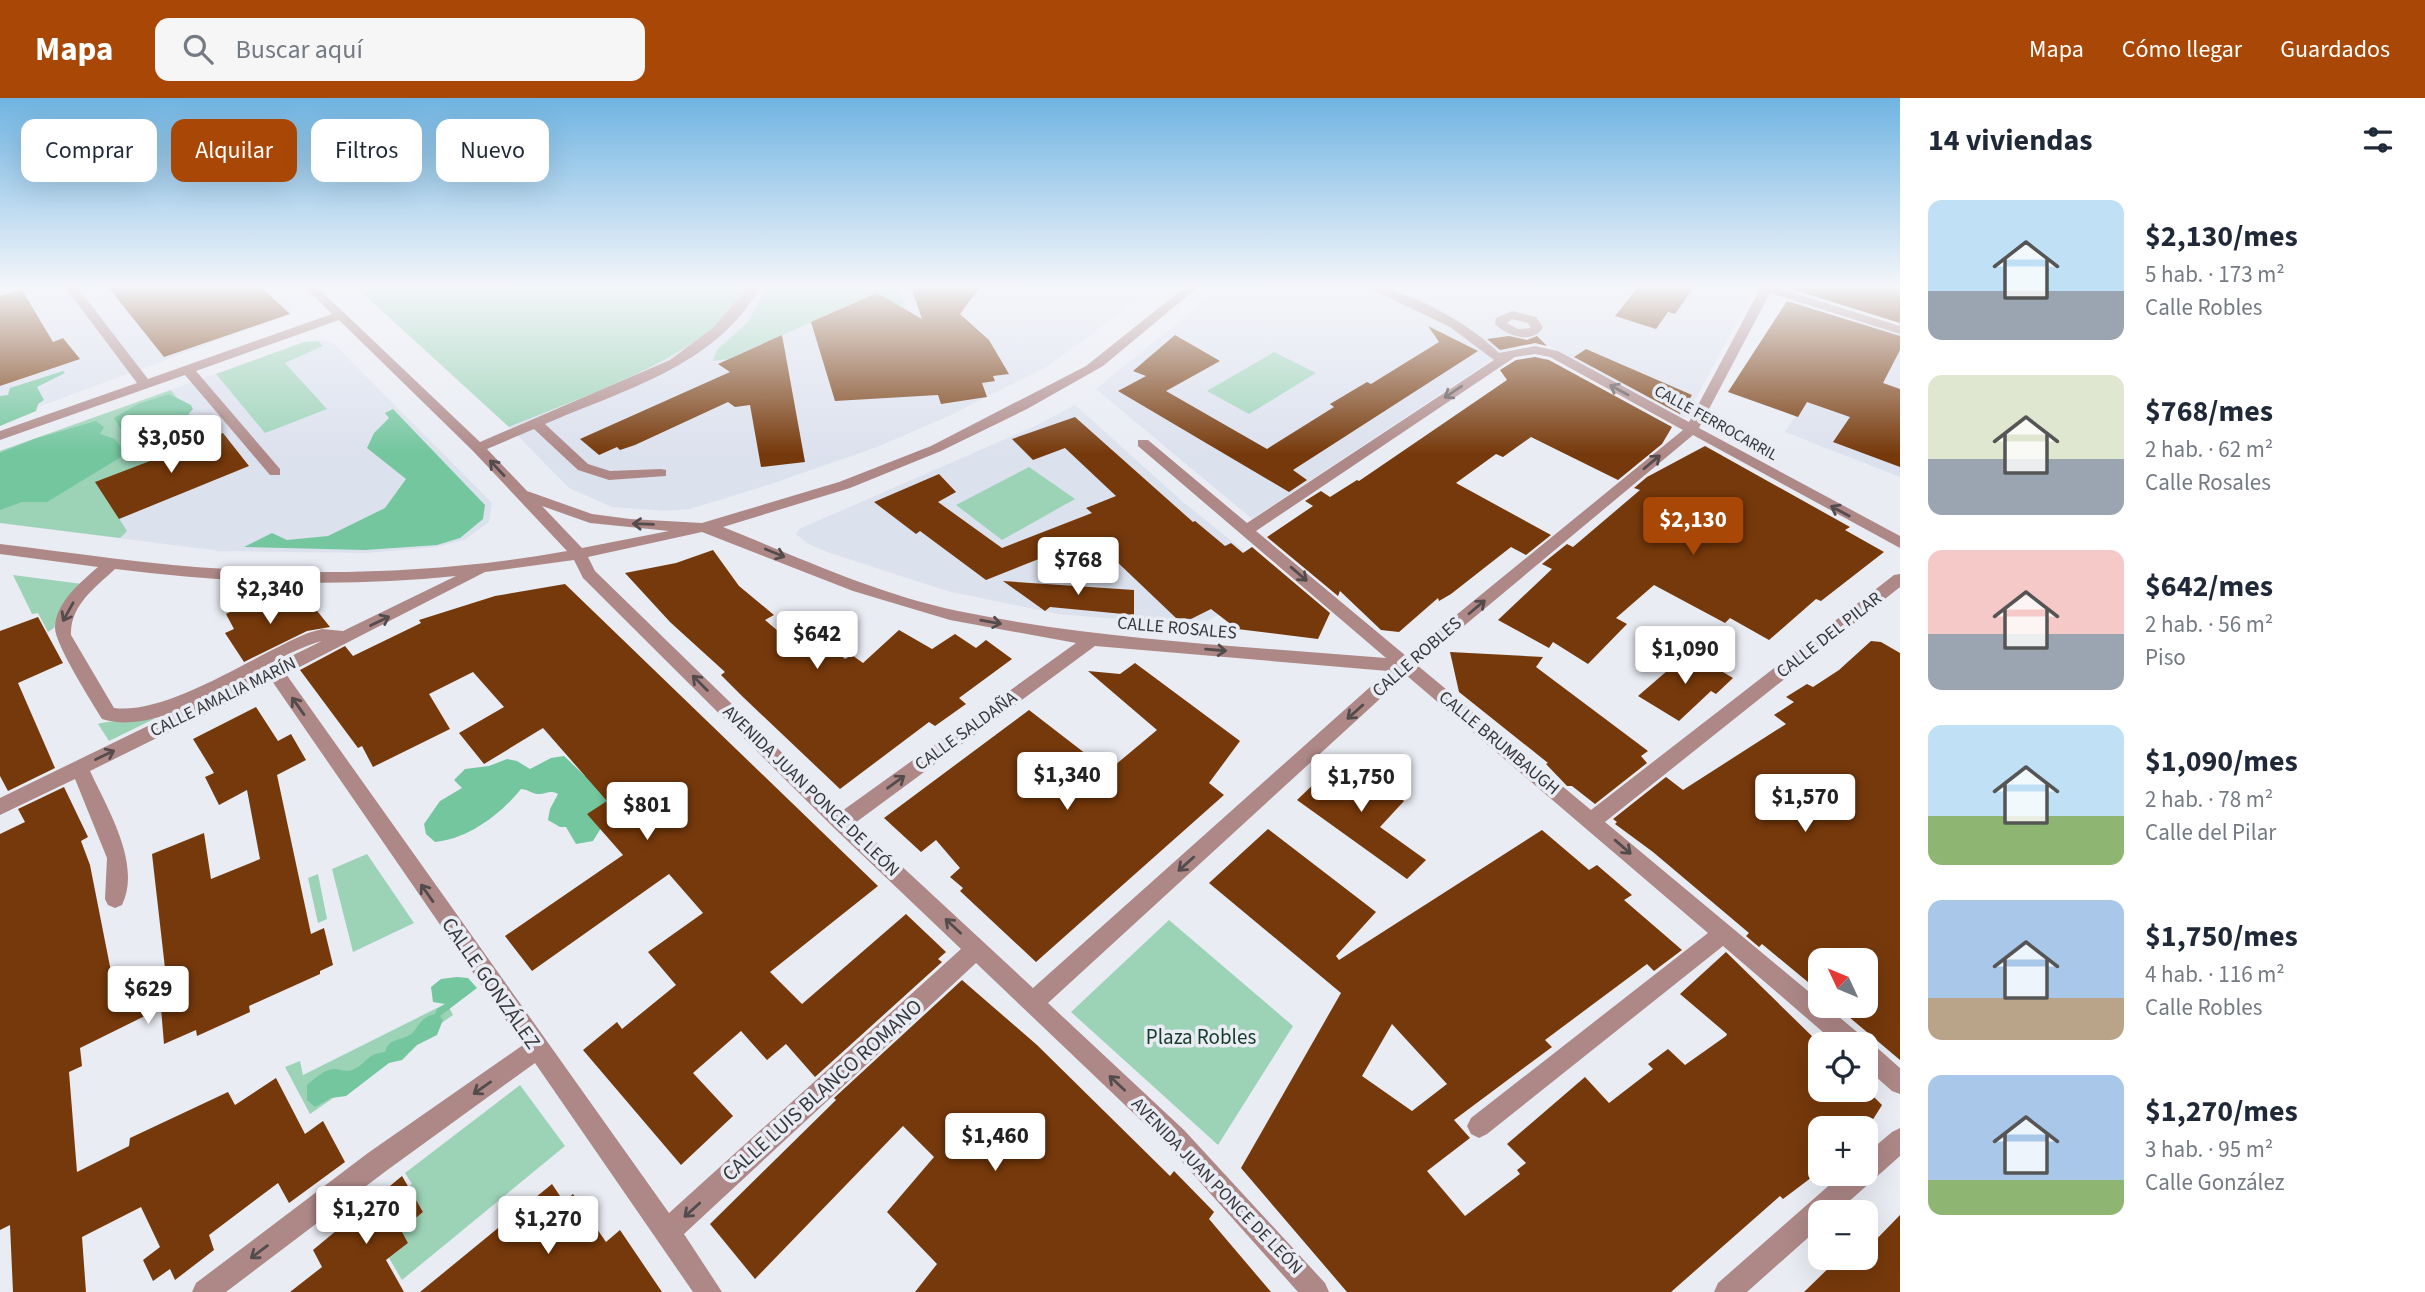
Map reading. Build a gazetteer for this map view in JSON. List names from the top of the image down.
{
  "streets": {
    "street": [
      "CALLE FERROCARRIL",
      "CALLE ROSALES",
      "CALLE DEL PILAR",
      "CALLE ROBLES",
      "CALLE AMALIA MARÍN",
      "CALLE SALDAÑA",
      "CALLE BRUMBAUGH",
      "AVENIDA JUAN PONCE DE LEÓN",
      "CALLE GONZÁLEZ",
      "CALLE LUIS BLANCO ROMANO"
    ]
  },
  "crossings": [
    ["CALLE FERROCARRIL", "CALLE ROBLES"],
    ["CALLE ROSALES", "CALLE ROBLES"],
    ["CALLE ROSALES", "CALLE SALDAÑA"],
    ["CALLE ROSALES", "CALLE BRUMBAUGH"],
    ["CALLE DEL PILAR", "CALLE BRUMBAUGH"],
    ["CALLE ROBLES", "CALLE BRUMBAUGH"],
    ["CALLE ROBLES", "AVENIDA JUAN PONCE DE LEÓN"],
    ["CALLE AMALIA MARÍN", "CALLE GONZÁLEZ"],
    ["CALLE SALDAÑA", "AVENIDA JUAN PONCE DE LEÓN"],
    ["AVENIDA JUAN PONCE DE LEÓN", "CALLE LUIS BLANCO ROMANO"],
    ["CALLE GONZÁLEZ", "CALLE LUIS BLANCO ROMANO"]
  ],
  "one_way": [
    "CALLE FERROCARRIL",
    "CALLE ROSALES",
    "CALLE AMALIA MARÍN",
    "CALLE SALDAÑA",
    "CALLE BRUMBAUGH",
    "AVENIDA JUAN PONCE DE LEÓN",
    "CALLE GONZÁLEZ",
    "CALLE LUIS BLANCO ROMANO"
  ],
  "parks": ["Plaza Robles"],
  "north": "top left",
  "page": {
    "header": "Mapa",
    "search": "Buscar aquí",
    "nav": ["Mapa", "Cómo llegar", "Guardados"],
    "heading": "14 viviendas",
    "chip": [
      "Comprar",
      "Alquilar",
      "Filtros",
      "Nuevo"
    ],
    "list": [
      {
        "name": "$2,130/mes",
        "note": "5 hab. · 173 m² · Calle Robles"
      },
      {
        "name": "$768/mes",
        "note": "2 hab. · 62 m² · Calle Rosales"
      },
      {
        "name": "$642/mes",
        "note": "2 hab. · 56 m² · Piso"
      },
      {
        "name": "$1,090/mes",
        "note": "2 hab. · 78 m² · Calle del Pilar"
      },
      {
        "name": "$1,750/mes",
        "note": "4 hab. · 116 m² · Calle Robles"
      },
      {
        "name": "$1,270/mes",
        "note": "3 hab. · 95 m² · Calle González"
      }
    ],
    "price": [
      "$3,050",
      "$2,130",
      "$768",
      "$2,340",
      "$642",
      "$1,090",
      "$1,340",
      "$1,750",
      "$1,570",
      "$801",
      "$629",
      "$1,460",
      "$1,270",
      "$1,270"
    ],
    "map_buttons": ["+", "−"]
  }
}
